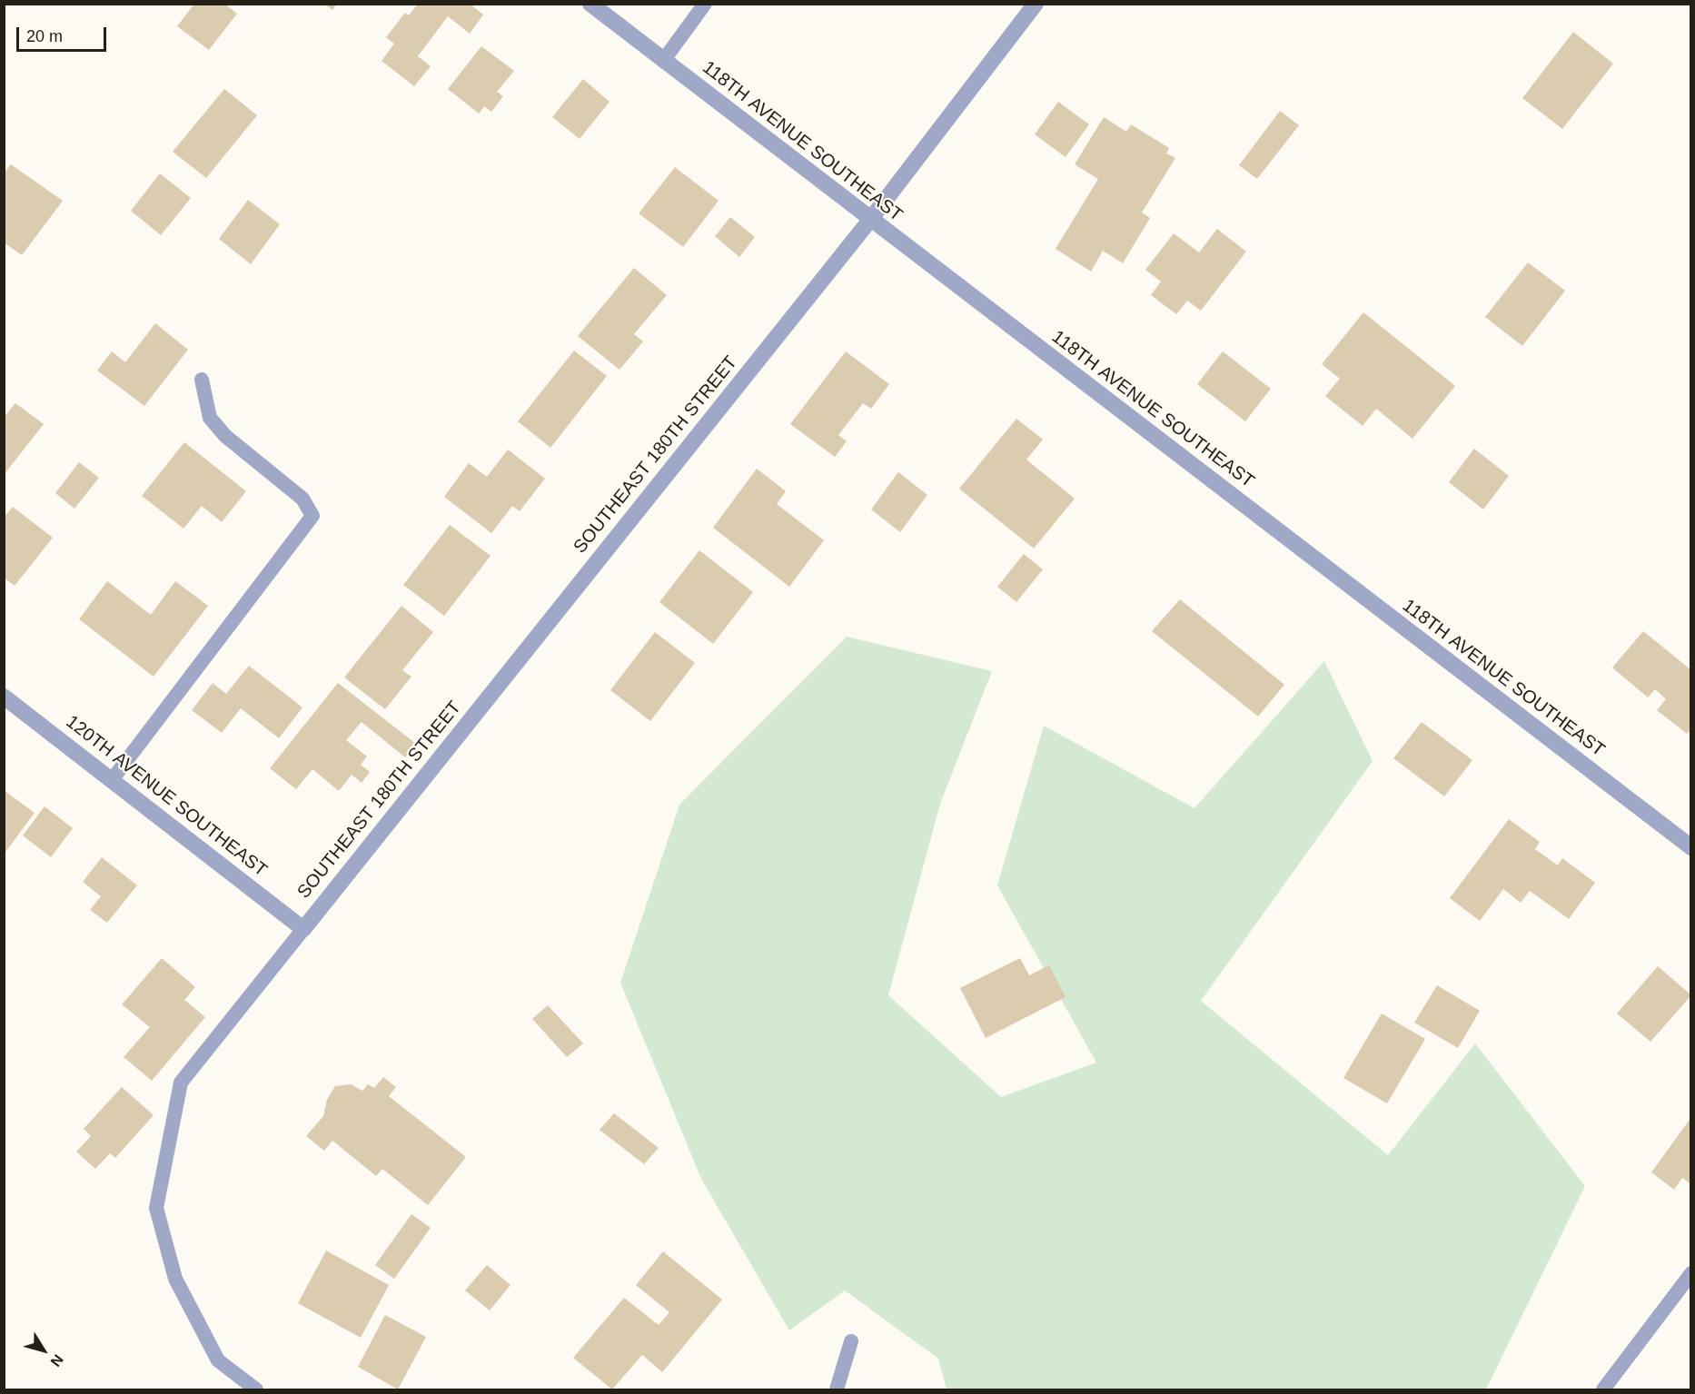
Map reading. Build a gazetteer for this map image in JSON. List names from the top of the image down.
{
  "streets": {
    "street": ["118TH AVENUE SOUTHEAST", "SOUTHEAST 180TH STREET", "120TH AVENUE SOUTHEAST"]
  },
  "crossings": [
    ["118TH AVENUE SOUTHEAST", "SOUTHEAST 180TH STREET"],
    ["SOUTHEAST 180TH STREET", "120TH AVENUE SOUTHEAST"]
  ],
  "scale_bar": "20 m",
  "north": "bottom right"
}
